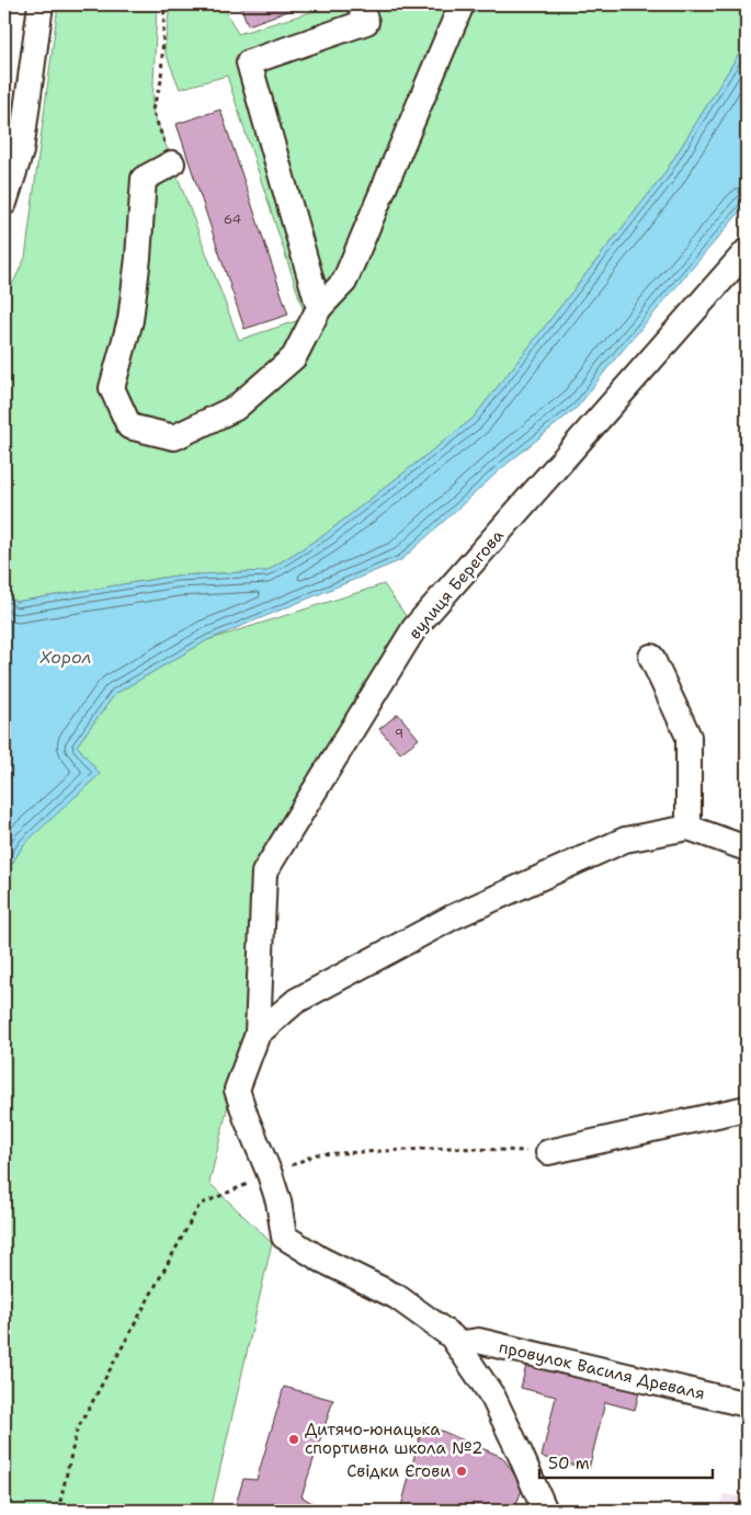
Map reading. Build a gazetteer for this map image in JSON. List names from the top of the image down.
{
  "streets": {
    "street": ["вулиця Берегова", "провулок Василя Древаля"]
  },
  "water": ["Хорол"],
  "places": ["Дитячо-юнацька спортивна школа №2", "Свідки Єгови"],
  "house_numbers": ["64", "9"],
  "scale_bar": "50 m"
}
